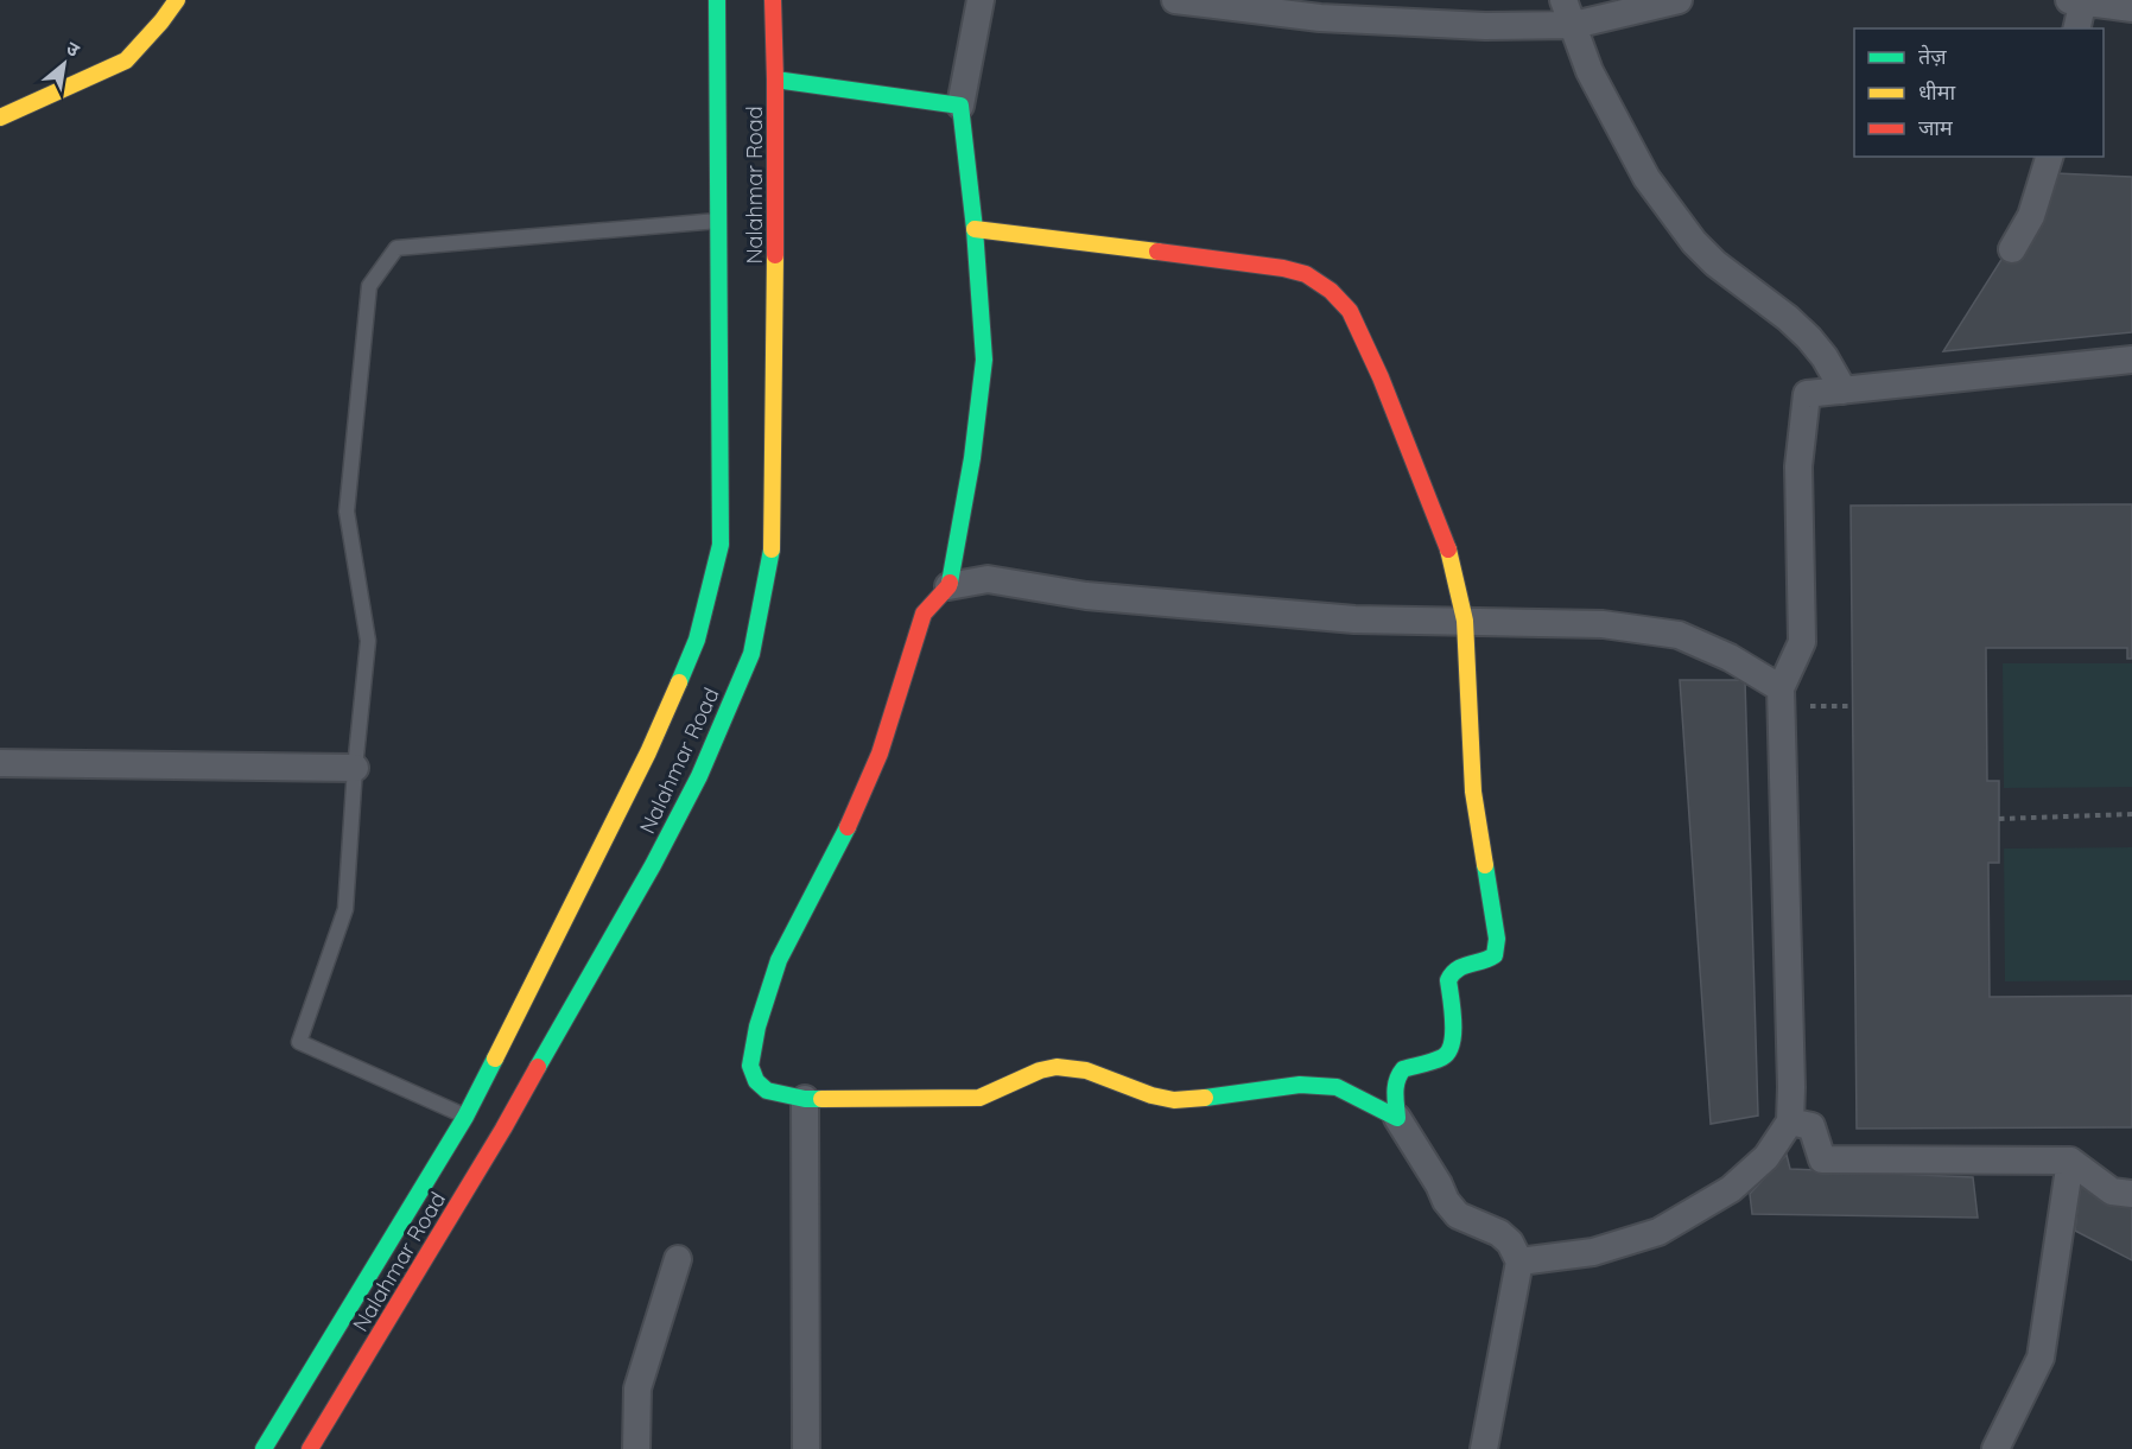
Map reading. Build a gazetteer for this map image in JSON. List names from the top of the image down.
{
  "streets": {
    "street": ["Nalahmar Road"]
  },
  "legend": ["तेज़", "धीमा", "जाम"],
  "north": "top right"
}
